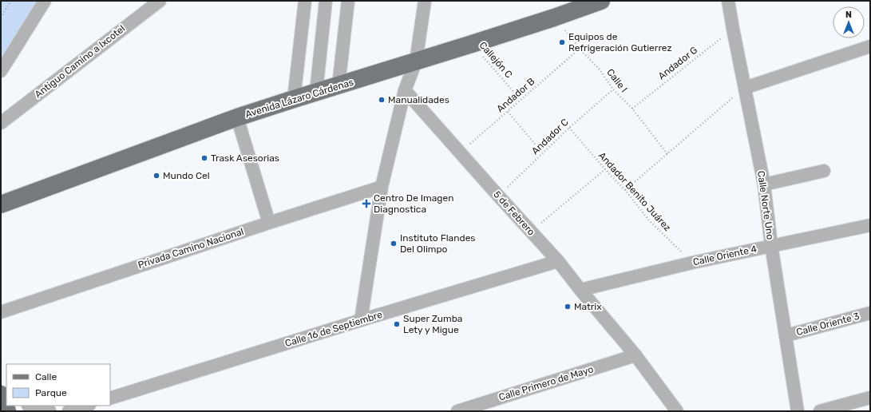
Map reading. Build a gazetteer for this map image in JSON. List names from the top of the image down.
{
  "streets": {
    "main road": ["Avenida Lázaro Cárdenas"],
    "street": [
      "Antiguo Camino a Ixcotel",
      "Calle Norte Uno",
      "5 de Febrero",
      "Privada Camino Nacional",
      "Calle Oriente 4",
      "Calle Oriente 3",
      "Calle 16 de Septiembre",
      "Calle Primero de Mayo"
    ],
    "path": [
      "Callejón C",
      "Andador G",
      "Calle I",
      "Andador B",
      "Andador C",
      "Andador Benito Juárez"
    ]
  },
  "crossings": [
    ["Callejón C", "Andador B"],
    ["Callejón C", "Avenida Lázaro Cárdenas"],
    ["Andador G", "Calle I"],
    ["Andador G", "Calle Norte Uno"],
    ["Calle I", "Andador B"],
    ["Calle I", "Avenida Lázaro Cárdenas"],
    ["Calle I", "Andador C"],
    ["Andador B", "5 de Febrero"],
    ["Andador C", "Andador Benito Juárez"],
    ["Andador C", "5 de Febrero"],
    ["Andador Benito Juárez", "Calle Oriente 4"],
    ["Calle Norte Uno", "Calle Oriente 4"],
    ["Calle Norte Uno", "Calle Oriente 3"],
    ["5 de Febrero", "Calle Oriente 4"],
    ["5 de Febrero", "Calle 16 de Septiembre"],
    ["5 de Febrero", "Calle Primero de Mayo"]
  ],
  "places": {
    "other": [
      "Equipos de Refrigeración Gutierrez",
      "Manualidades",
      "Trask Asesorias",
      "Mundo Cel",
      "Instituto Flandes Del Olimpo",
      "Matrix",
      "Super Zumba Lety y Migue"
    ],
    "health": ["Centro De Imagen Diagnostica"]
  },
  "legend": ["Calle", "Parque"],
  "north": "top"
}
